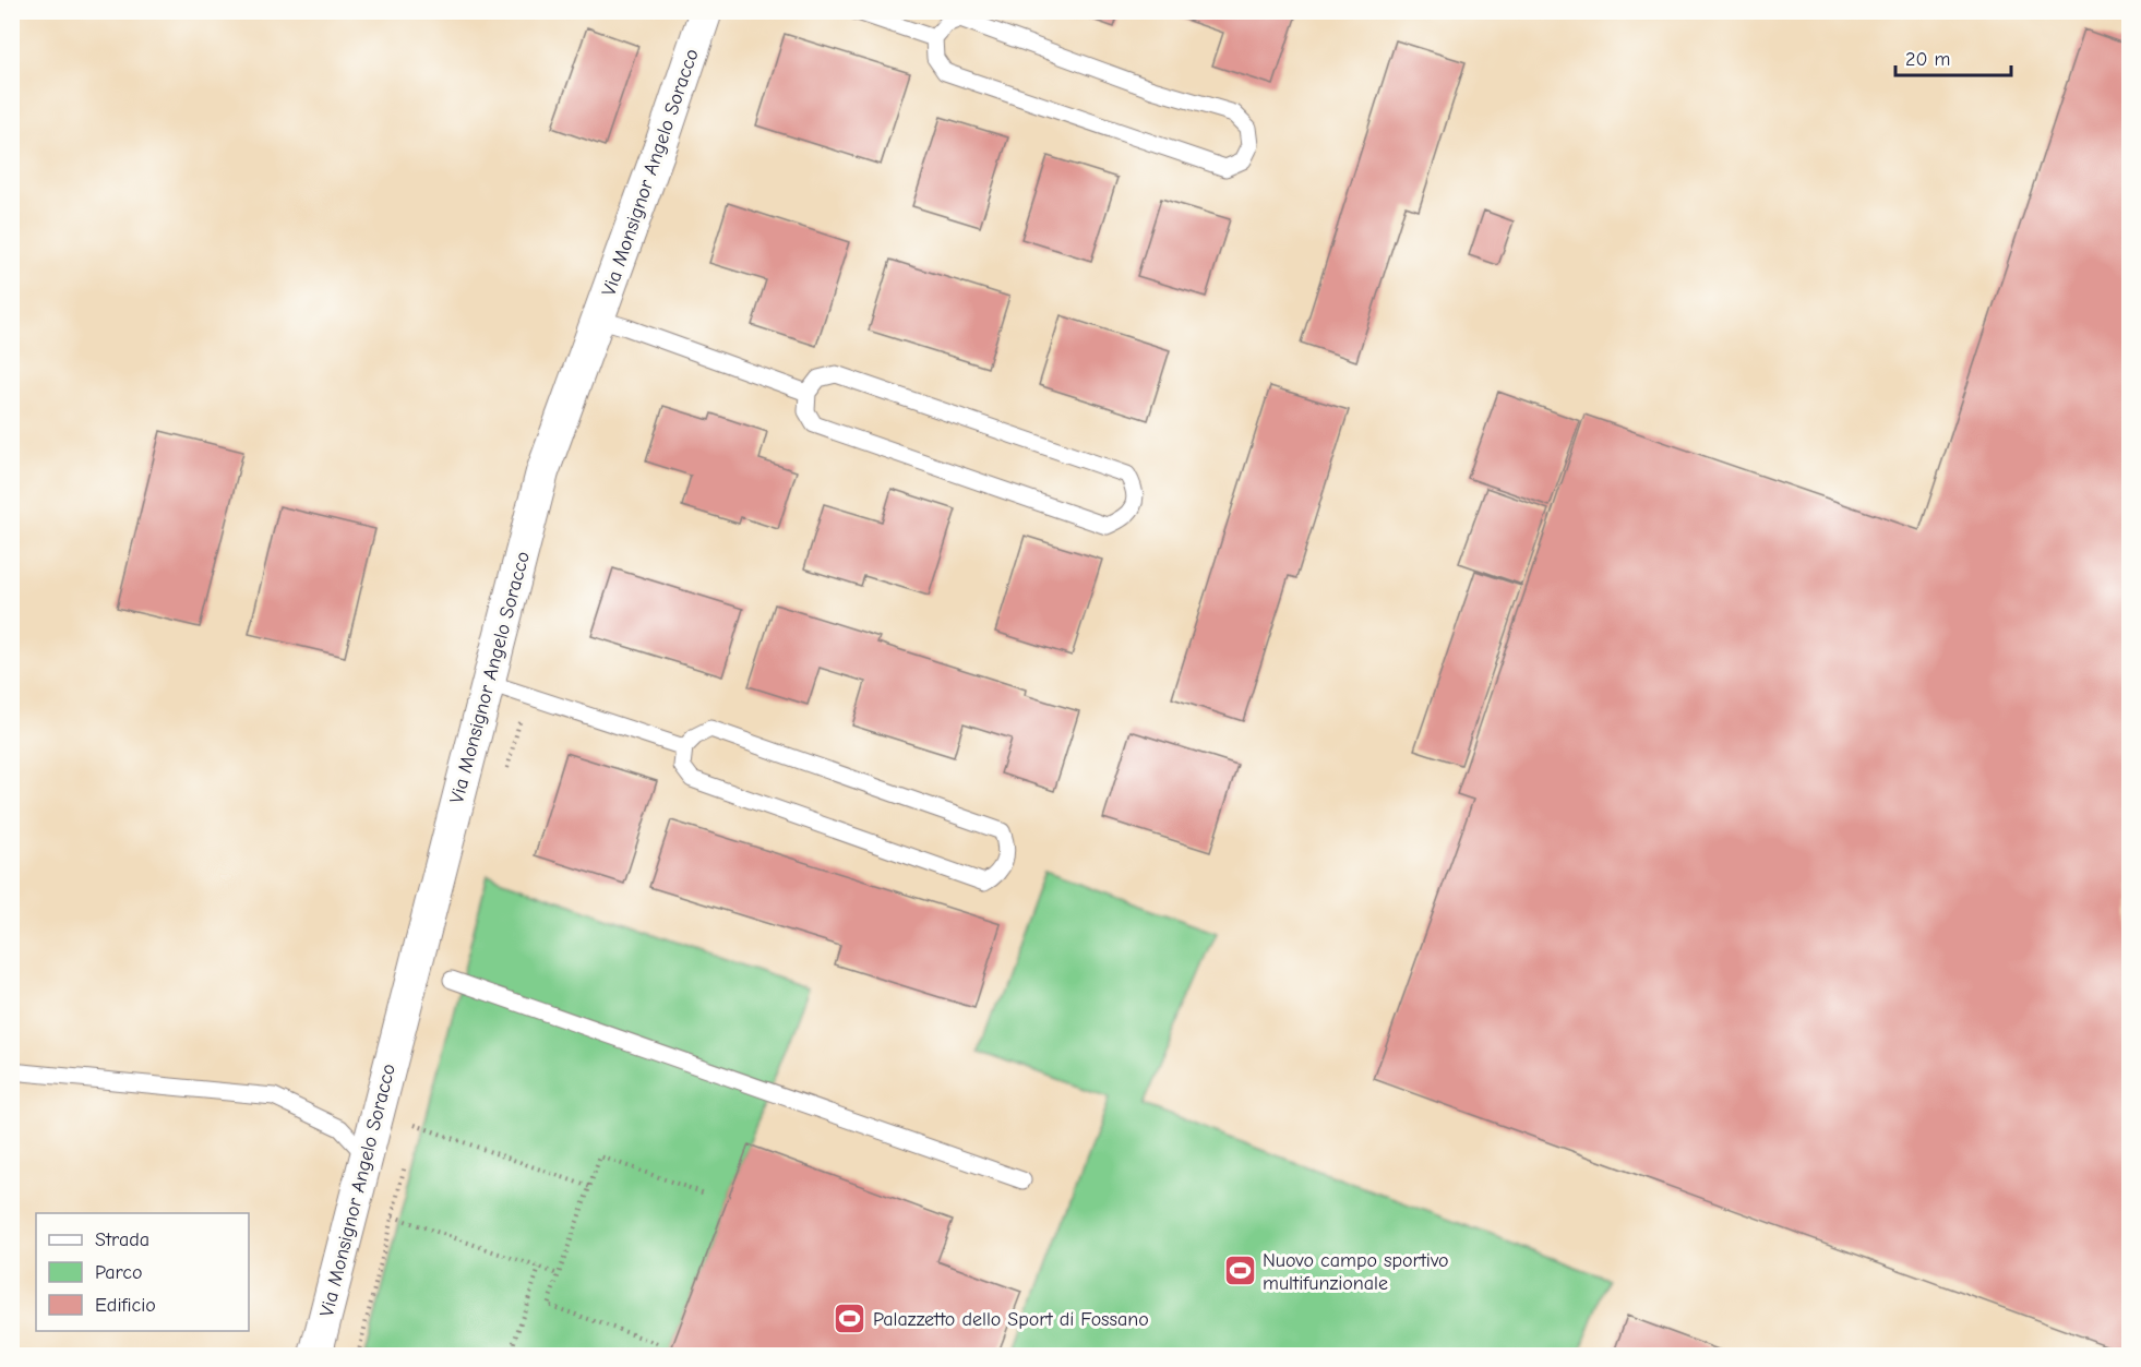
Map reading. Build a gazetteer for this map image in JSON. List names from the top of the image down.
{
  "streets": {
    "street": ["Via Monsignor Angelo Soracco"]
  },
  "places": {
    "sports": ["Nuovo campo sportivo multifunzionale", "Palazzetto dello Sport di Fossano"]
  },
  "legend": ["Strada", "Parco", "Edificio"],
  "scale_bar": "20 m"
}
